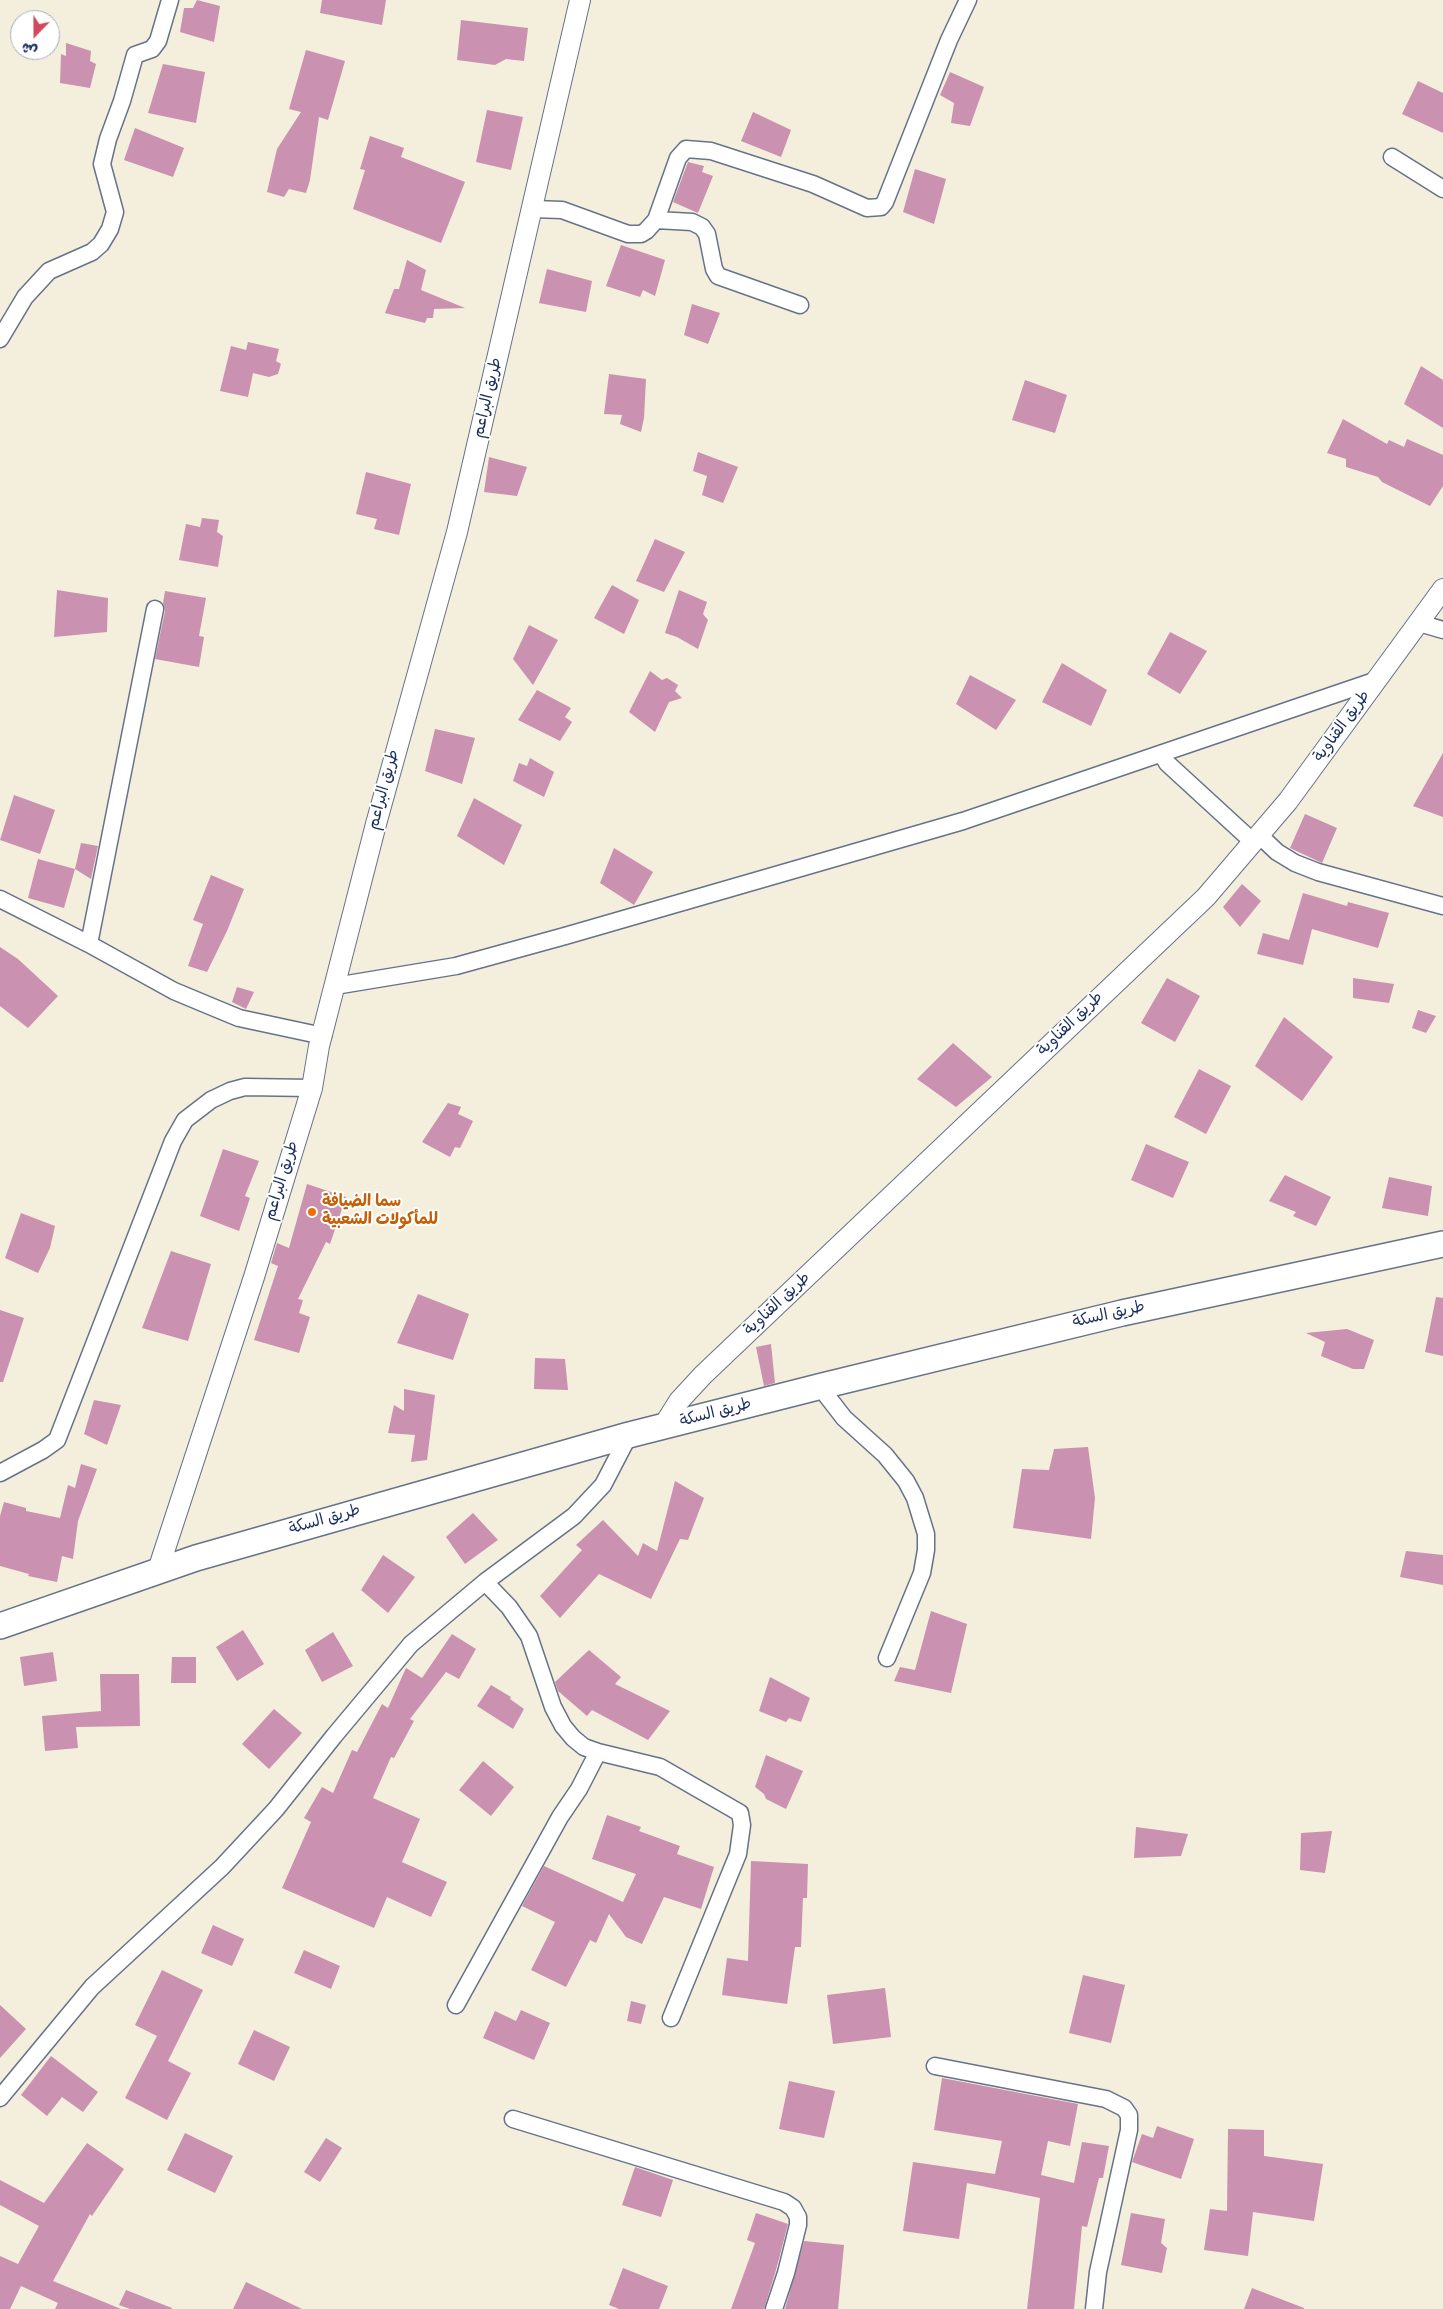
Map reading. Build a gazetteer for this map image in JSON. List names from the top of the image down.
{
  "streets": {
    "main road": ["طريق السكة"],
    "street": ["طريق البراعم", "طريق القناوية"]
  },
  "crossings": [
    ["طريق البراعم", "طريق السكة"],
    ["طريق القناوية", "طريق السكة"]
  ],
  "places": ["سما الضيافة للمأكولات الشعبية"],
  "north": "bottom"
}
